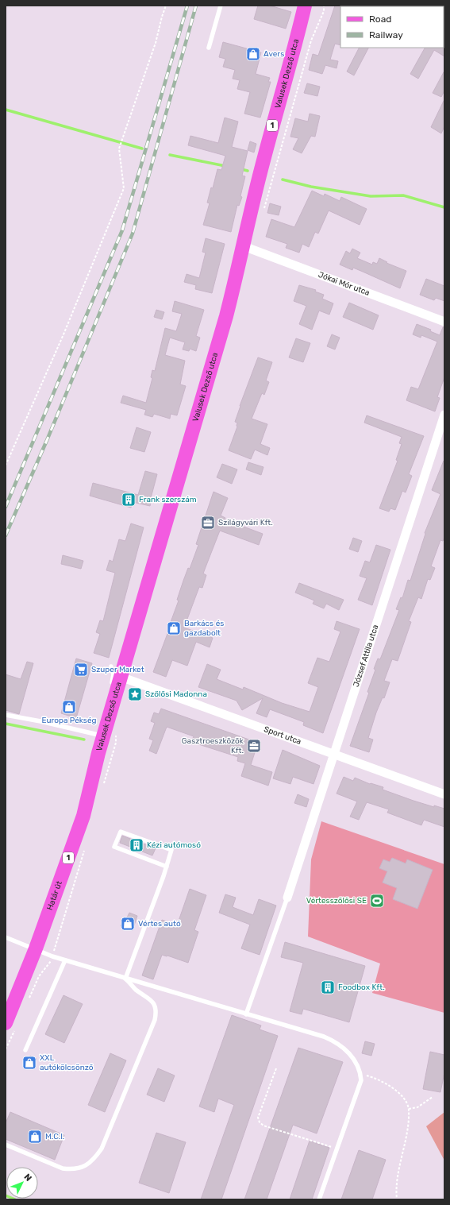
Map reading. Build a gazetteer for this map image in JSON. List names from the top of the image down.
{
  "streets": {
    "main road": ["Valusek Dezső utca", "1", "Határ út"],
    "street": ["Jókai Mór utca", "József Attila utca", "Sport utca"]
  },
  "crossings": [
    ["Valusek Dezső utca", "Jókai Mór utca"],
    ["Valusek Dezső utca", "Sport utca"],
    ["Valusek Dezső utca", "Határ út"],
    ["József Attila utca", "Sport utca"]
  ],
  "places": {
    "shop": [
      "Avers",
      "Barkács és gazdabolt",
      "Europa Pékség",
      "Vértes autó",
      "XXL autókölcsönző",
      "M.C.I."
    ],
    "building": ["Frank szerszám", "Kézi autómosó", "Foodbox Kft."],
    "office": ["Szilágyvári Kft.", "Gasztroeszközök Kft."],
    "supermarket": ["Szuper Market"],
    "place": ["Szőlősi Madonna"],
    "sports": ["Vértesszőlősi SE"]
  },
  "legend": ["Road", "Railway"],
  "north": "top right"
}
